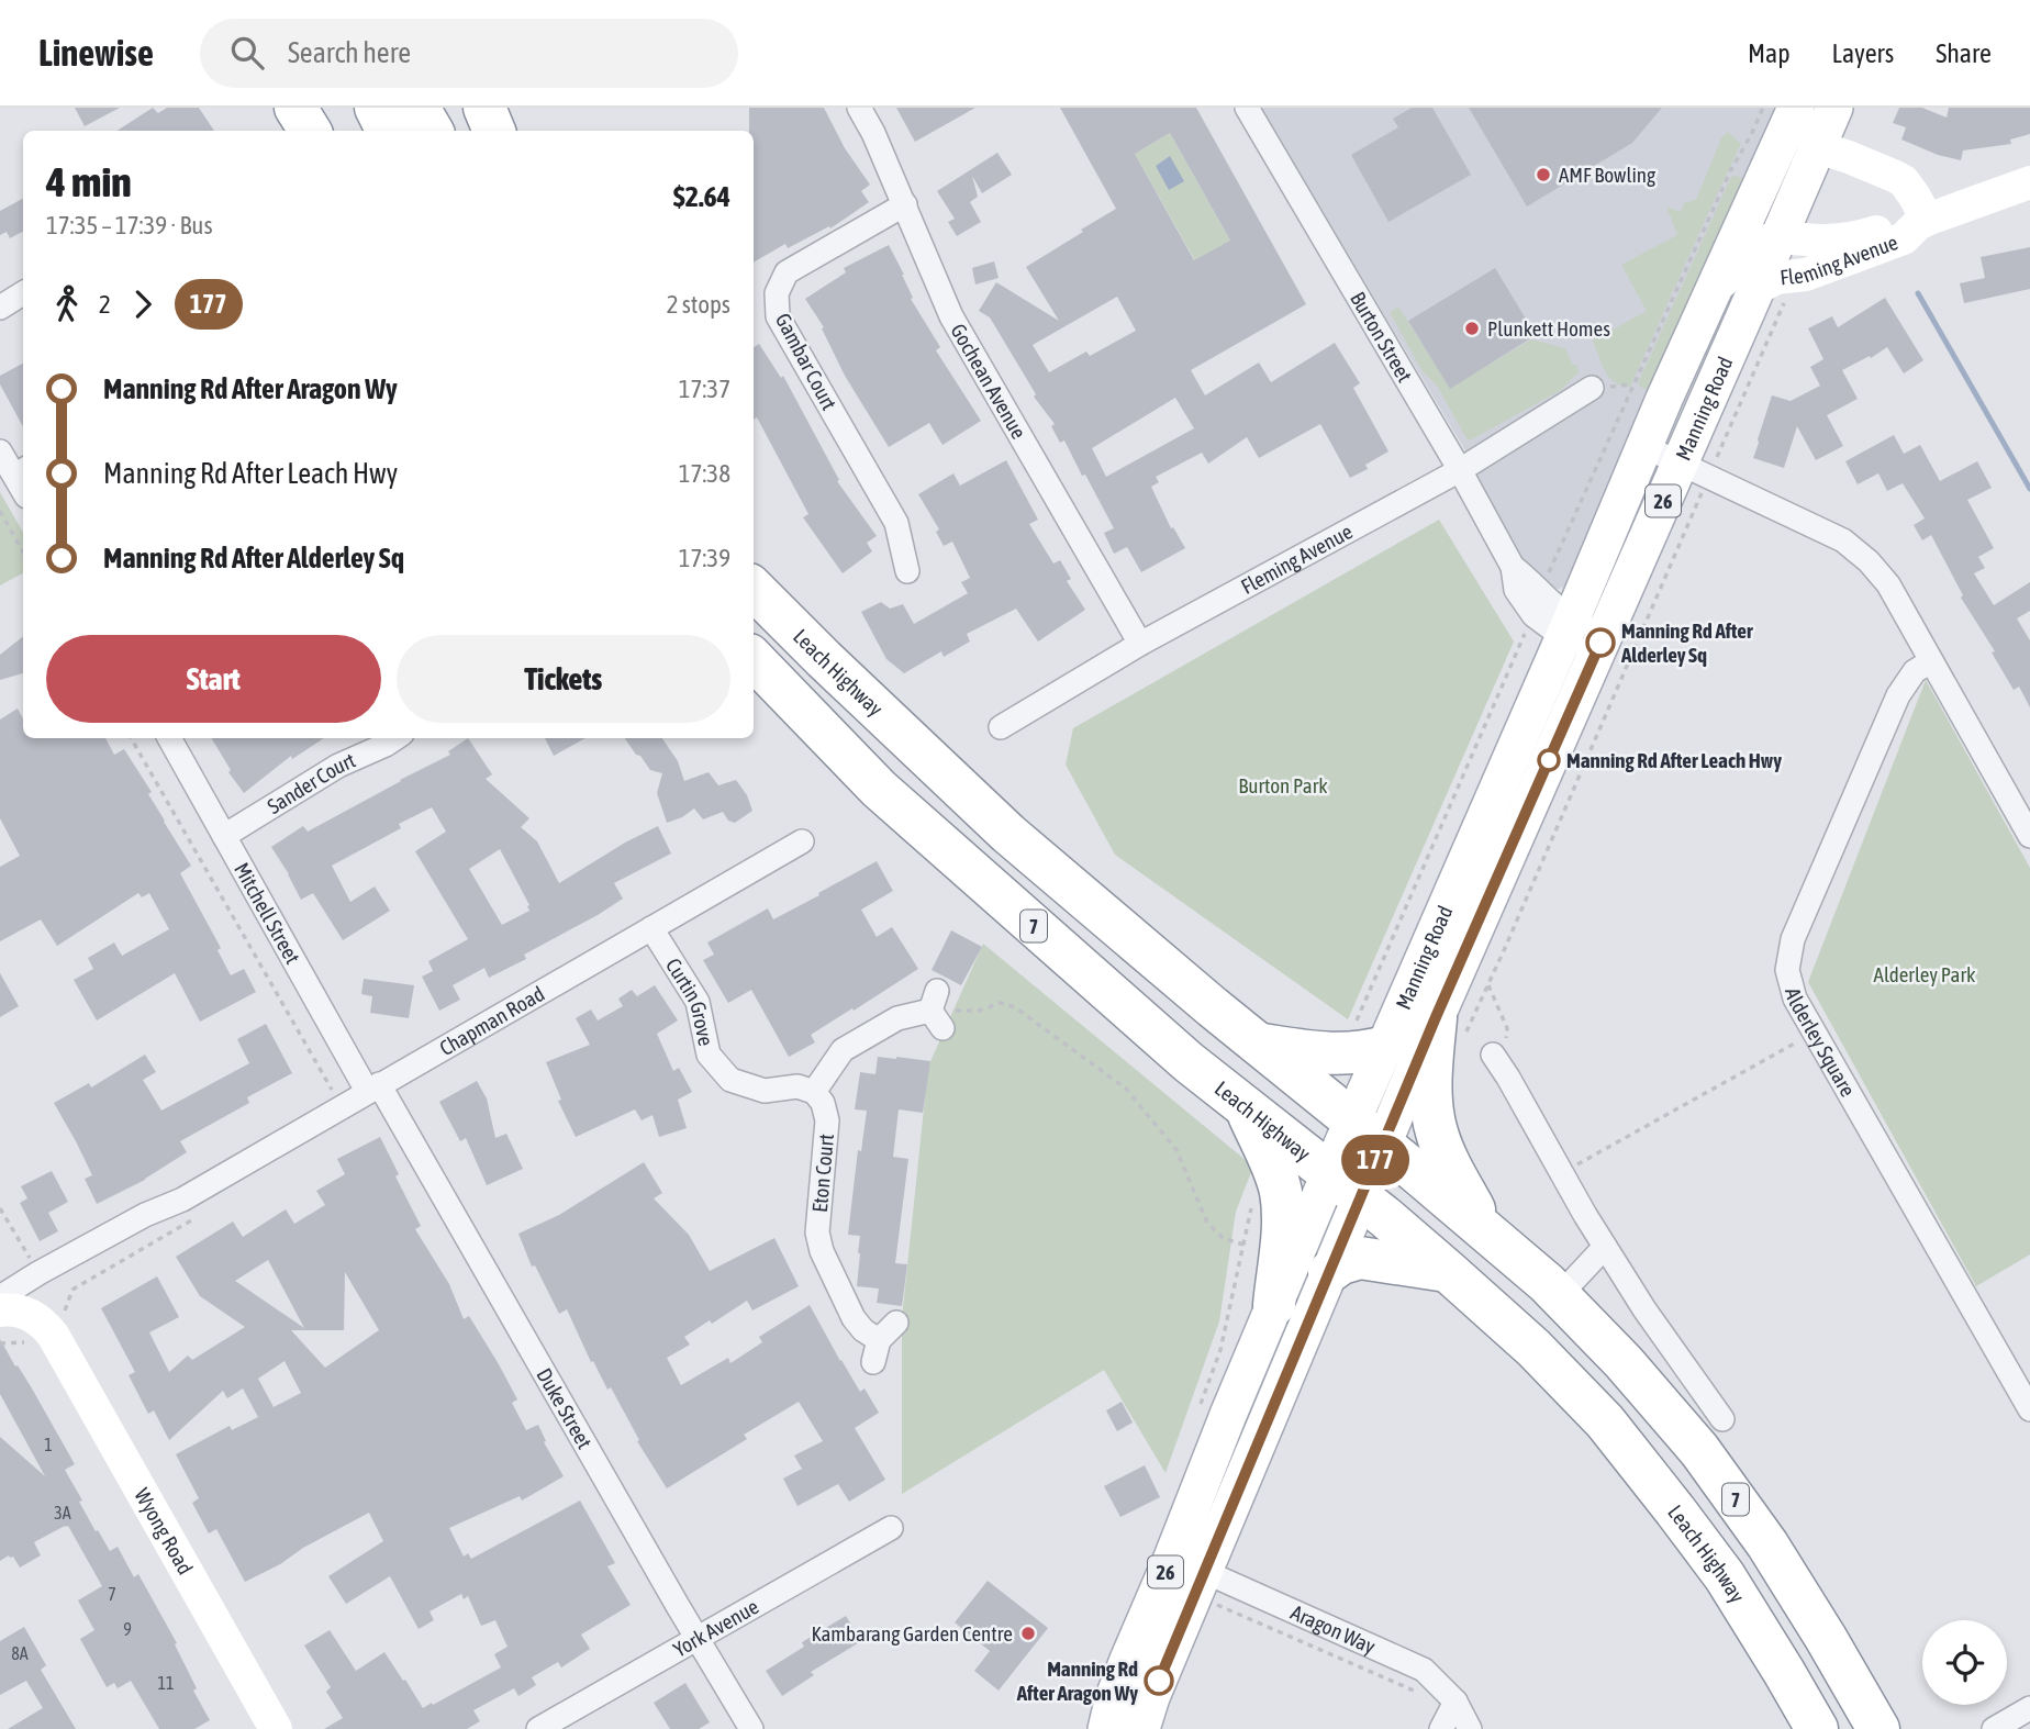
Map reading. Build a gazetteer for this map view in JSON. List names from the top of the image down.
{
  "streets": {
    "highway": ["Leach Highway", "7"],
    "main road": ["Manning Road", "26"],
    "street": [
      "Fleming Avenue",
      "Burton Street",
      "Gambar Court",
      "Gochean Avenue",
      "Sander Court",
      "Mitchell Street",
      "Curtin Grove",
      "Chapman Road",
      "Alderley Square",
      "Eton Court",
      "Duke Street",
      "Wyong Road",
      "York Avenue",
      "Aragon Way"
    ]
  },
  "crossings": [
    ["Fleming Avenue", "Burton Street"],
    ["Fleming Avenue", "Gochean Avenue"],
    ["Fleming Avenue", "Manning Road"],
    ["Burton Street", "Manning Road"],
    ["Gambar Court", "Gochean Avenue"],
    ["Manning Road", "Leach Highway"],
    ["Manning Road", "Aragon Way"],
    ["Sander Court", "Mitchell Street"],
    ["Mitchell Street", "Chapman Road"],
    ["Mitchell Street", "Duke Street"],
    ["Curtin Grove", "Chapman Road"],
    ["Curtin Grove", "Eton Court"],
    ["Chapman Road", "Duke Street"],
    ["Duke Street", "York Avenue"]
  ],
  "parks": ["Burton Park", "Alderley Park"],
  "places": [
    "AMF Bowling",
    "Plunkett Homes",
    "Manning Rd After Alderley Sq",
    "Manning Rd After Leach Hwy",
    "Kambarang Garden Centre",
    "Manning Rd After Aragon Wy"
  ],
  "lines": ["bus line 177"],
  "house_numbers": [
    "1",
    "3A",
    "7",
    "9",
    "8A",
    "11"
  ],
  "page": {
    "header": "Linewise",
    "search": "Search here",
    "nav": ["Map", "Layers", "Share"],
    "on_map": "177",
    "heading": ["4 min", "17:35 – 17:39 · Bus", "$2.64"],
    "legs": ["2", "177", "2 stops"],
    "list": [
      {
        "name": "Manning Rd After Aragon Wy",
        "value": "17:37"
      },
      {
        "name": "Manning Rd After Leach Hwy",
        "value": "17:38"
      },
      {
        "name": "Manning Rd After Alderley Sq",
        "value": "17:39"
      }
    ],
    "buttons": ["Start", "Tickets"]
  }
}
